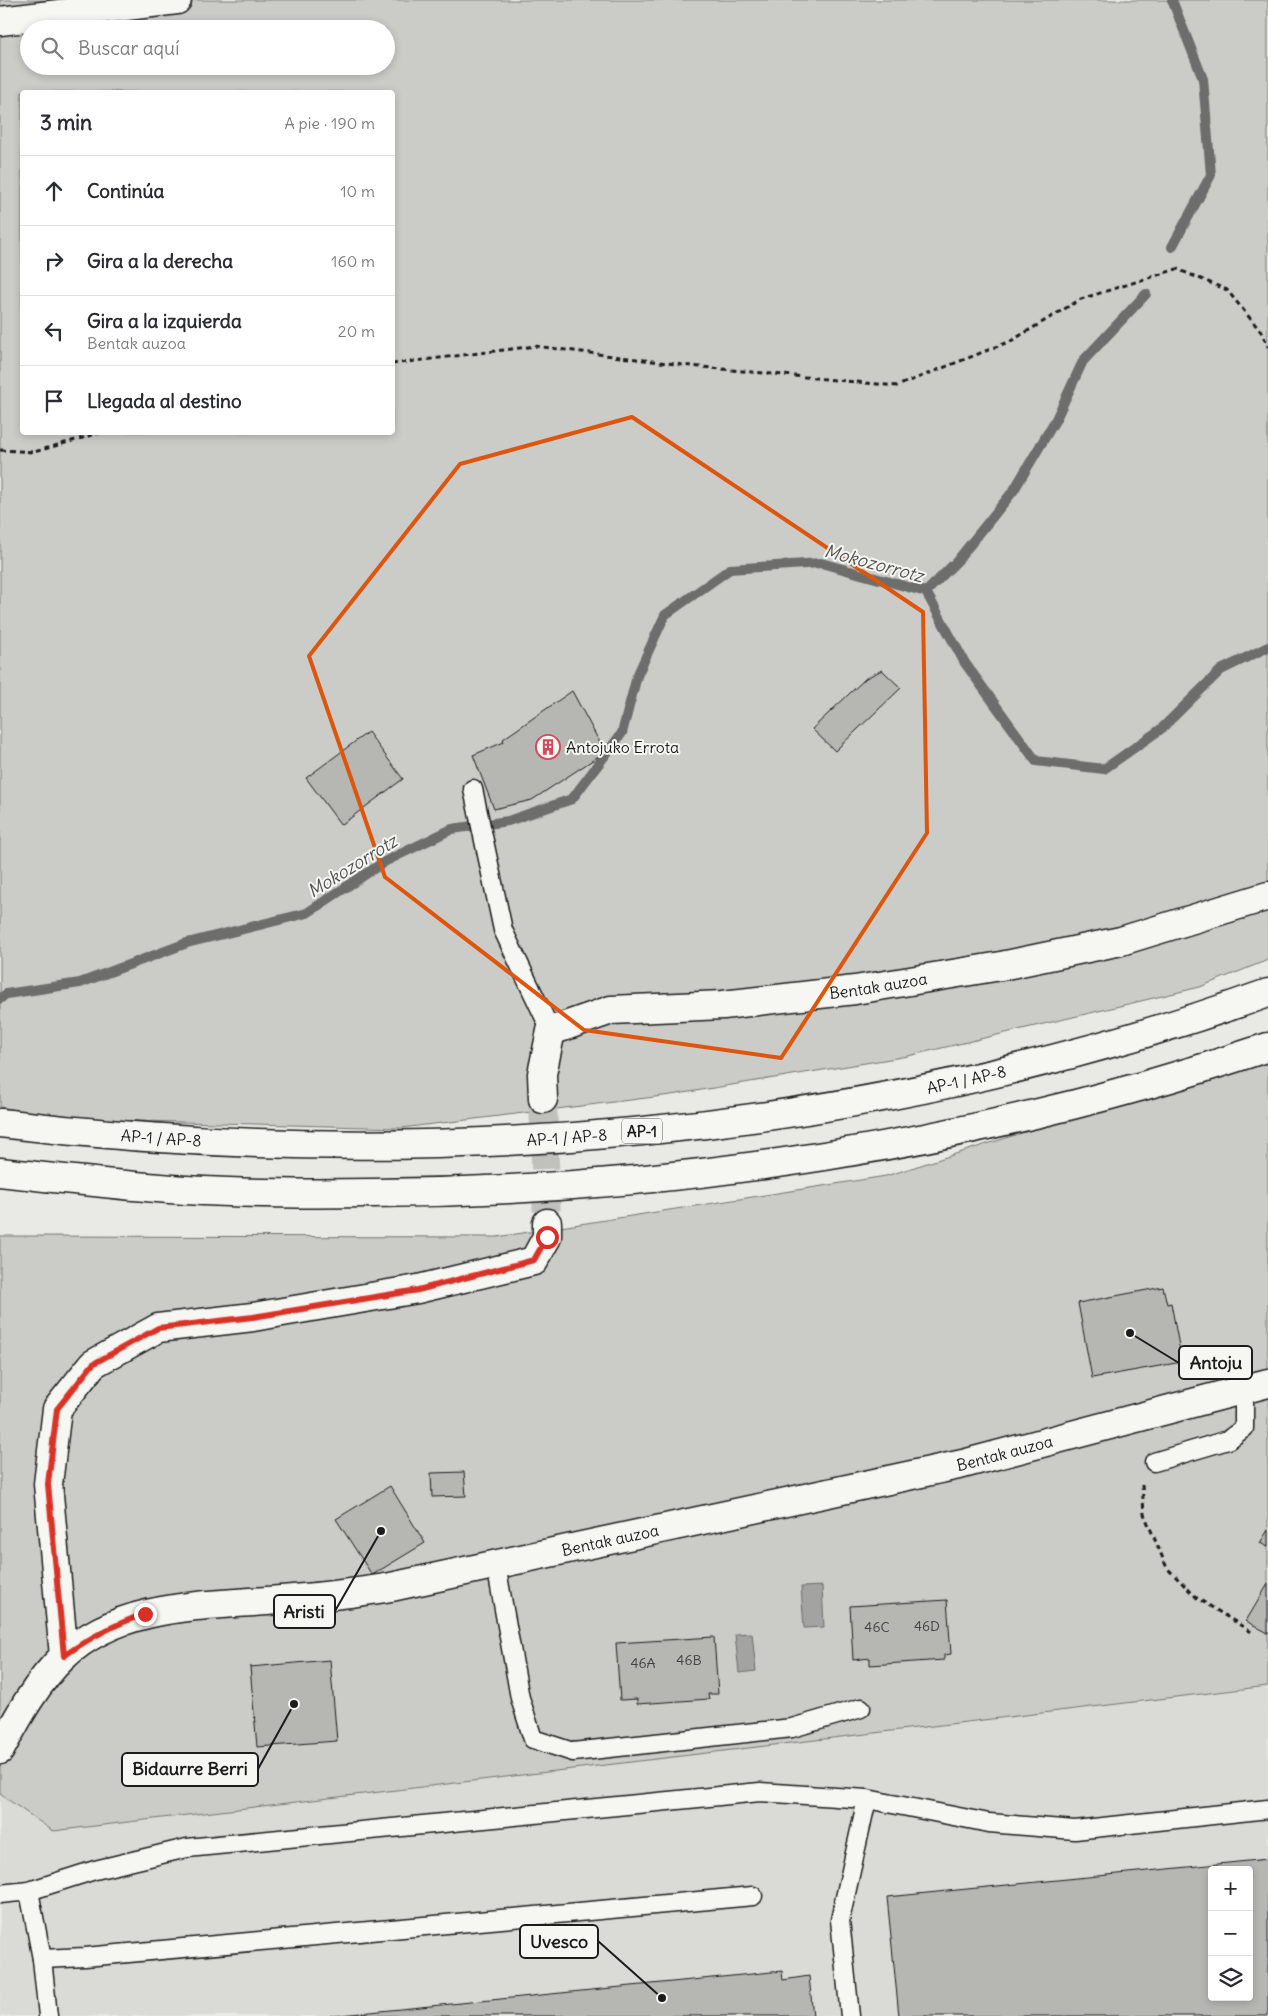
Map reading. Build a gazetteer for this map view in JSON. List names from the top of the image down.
{
  "streets": {
    "main road": ["Bentak auzoa", "AP-1 / AP-8", "AP-1"]
  },
  "water": ["Mokozorrotz"],
  "places": {
    "building": ["Antojuko Errota"],
    "other": [
      "Antoju",
      "Aristi",
      "Bidaurre Berri",
      "Uvesco"
    ]
  },
  "house_numbers": [
    "46D",
    "46C",
    "46B",
    "46A"
  ],
  "page": {
    "search": "Buscar aquí",
    "heading": ["3 min", "A pie · 190 m"],
    "list": [
      ["Continúa", "10 m"],
      ["Gira a la derecha", "160 m"],
      ["Gira a la izquierda", "Bentak auzoa", "20 m"],
      "Llegada al destino"
    ],
    "map_buttons": ["+", "−"]
  }
}
